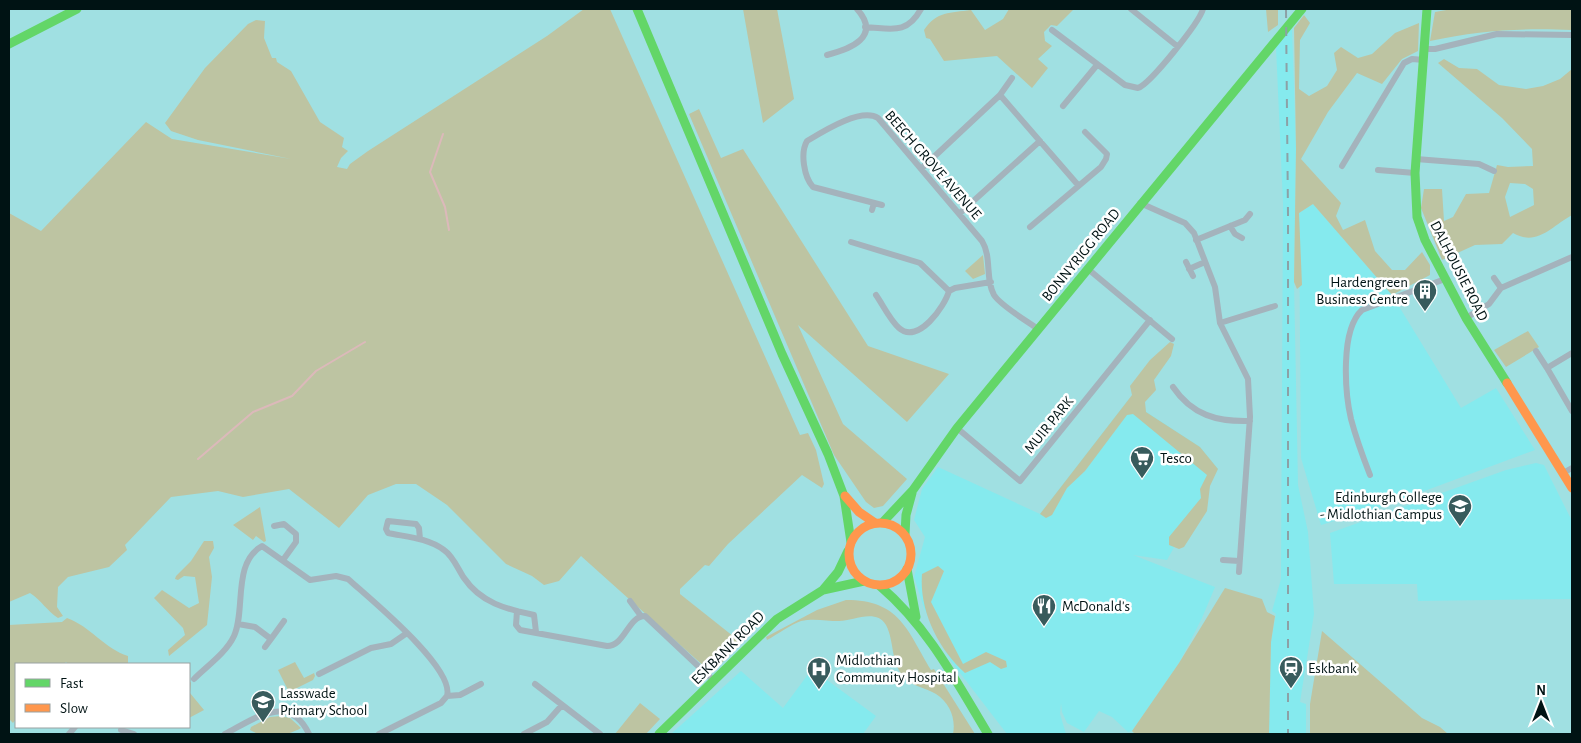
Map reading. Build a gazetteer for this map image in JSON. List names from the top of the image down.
{
  "streets": {
    "main road": ["BONNYRIGG ROAD", "DALHOUSIE ROAD", "ESKBANK ROAD"],
    "street": ["BEECH GROVE AVENUE", "MUIR PARK"]
  },
  "crossings": [
    ["BEECH GROVE AVENUE", "BONNYRIGG ROAD"],
    ["BONNYRIGG ROAD", "MUIR PARK"],
    ["BONNYRIGG ROAD", "ESKBANK ROAD"]
  ],
  "places": {
    "building": ["Hardengreen Business Centre"],
    "supermarket": ["Tesco"],
    "school or university": ["Edinburgh College - Midlothian Campus", "Lasswade Primary School"],
    "restaurant": ["McDonald's"],
    "station": ["Eskbank"],
    "hospital": ["Midlothian Community Hospital"]
  },
  "legend": ["Fast", "Slow"],
  "north": "top"
}
